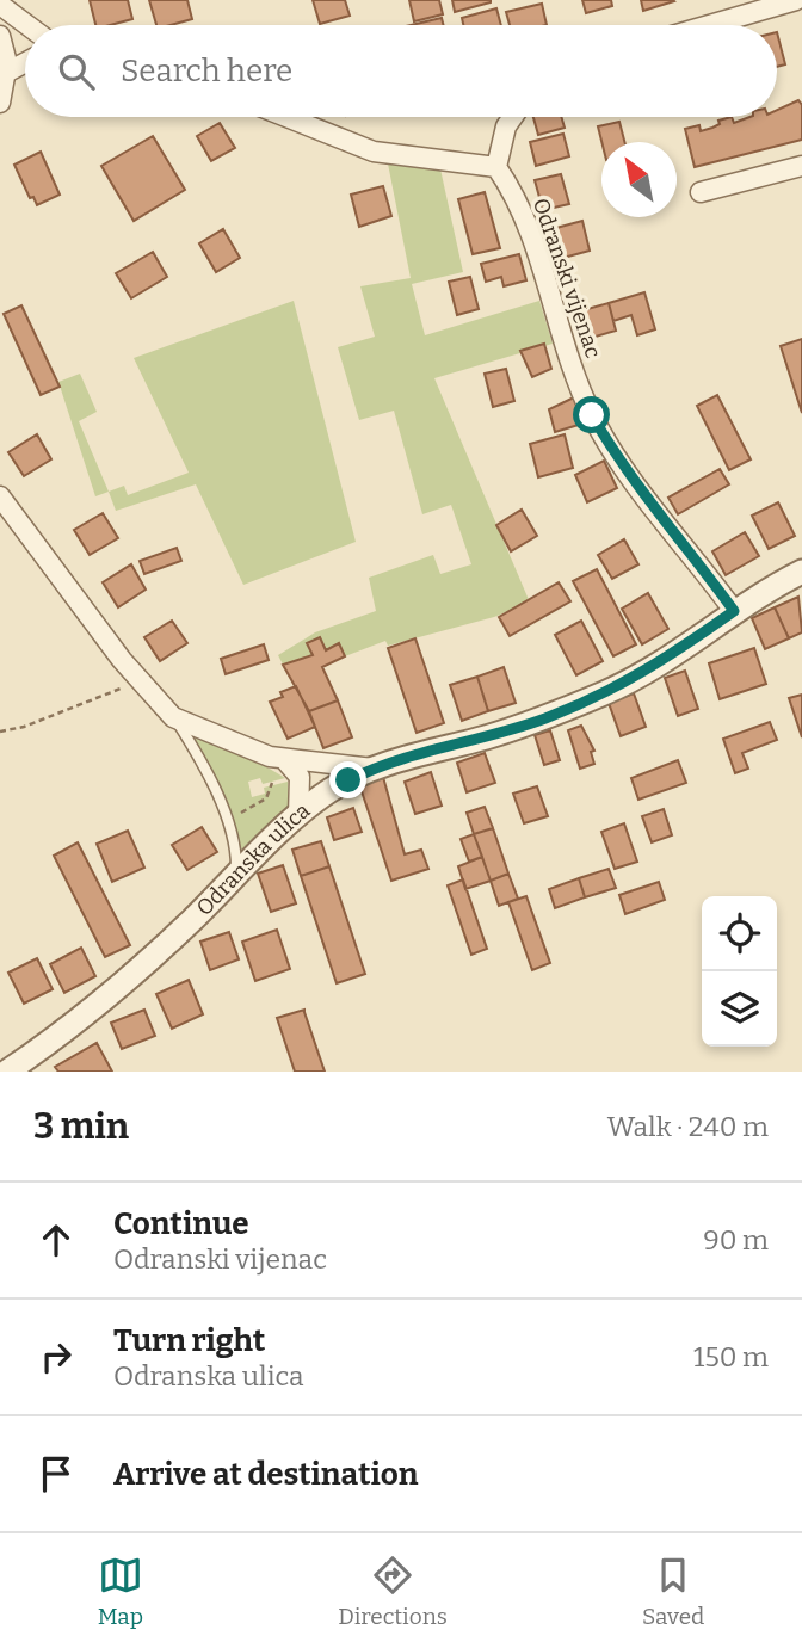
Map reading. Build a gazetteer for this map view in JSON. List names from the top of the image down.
{
  "streets": {
    "street": ["Odranski vijenac", "Odranska ulica"]
  },
  "crossings": [
    ["Odranski vijenac", "Odranska ulica"]
  ],
  "north": "top left",
  "page": {
    "search": "Search here",
    "heading": ["3 min", "Walk · 240 m"],
    "list": [
      ["Continue", "Odranski vijenac", "90 m"],
      ["Turn right", "Odranska ulica", "150 m"],
      "Arrive at destination"
    ],
    "nav": ["Map", "Directions", "Saved"]
  }
}
